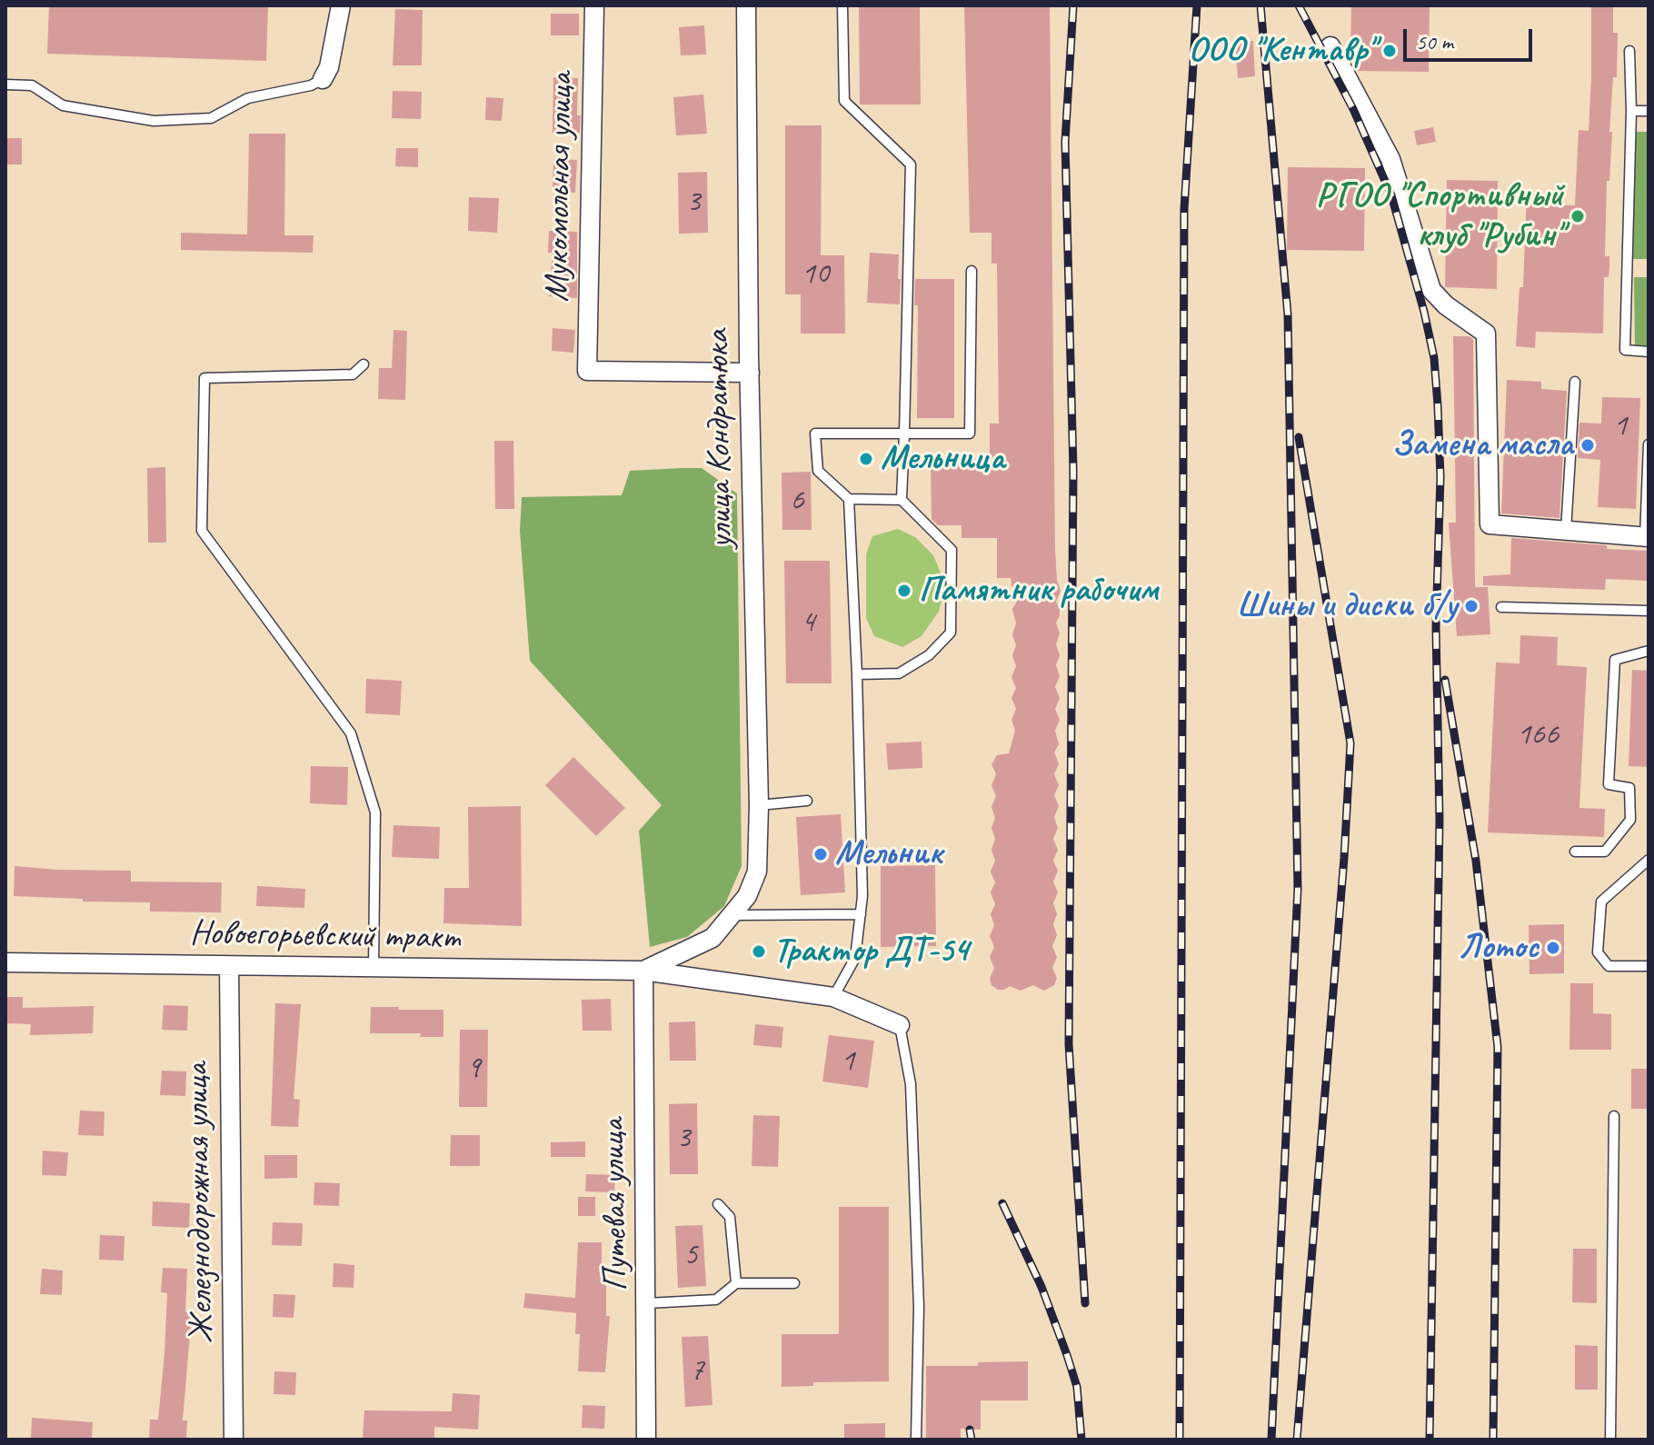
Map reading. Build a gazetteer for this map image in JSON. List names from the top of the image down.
{
  "streets": {
    "street": [
      "Мукомольная улица",
      "улица Кондратюка",
      "Новоегорьевский тракт",
      "Железнодорожная улица",
      "Путевая улица"
    ]
  },
  "crossings": [
    ["Мукомольная улица", "улица Кондратюка"],
    ["улица Кондратюка", "Новоегорьевский тракт"],
    ["Новоегорьевский тракт", "Железнодорожная улица"],
    ["Новоегорьевский тракт", "Путевая улица"]
  ],
  "places": [
    "ООО \"Кентавр\"",
    "РГОО \"Спортивный клуб \"Рубин\"",
    "Замена масла",
    "Мельница",
    "Памятник рабочим",
    "Шины и диски б/у",
    "Мельник",
    "Лотос",
    "Трактор ДТ-54"
  ],
  "house_numbers": [
    "3",
    "10",
    "1",
    "6",
    "4",
    "166",
    "1",
    "9",
    "3",
    "5",
    "7"
  ],
  "scale_bar": "50 m"
}
